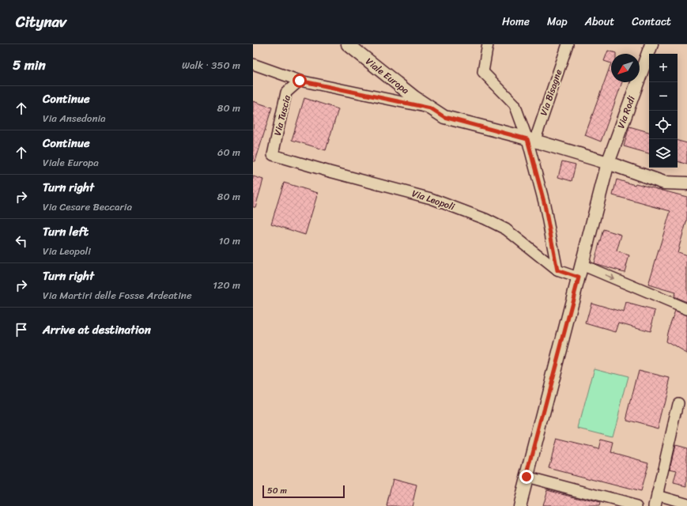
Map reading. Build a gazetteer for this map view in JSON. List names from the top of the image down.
{
  "streets": {
    "street": [
      "Viale Europa",
      "Via Bisagne",
      "Via Rodi",
      "Via Tuscia",
      "Via Leopoli"
    ]
  },
  "crossings": [
    ["Viale Europa", "Via Bisagne"],
    ["Viale Europa", "Via Rodi"],
    ["Via Rodi", "Via Leopoli"],
    ["Via Tuscia", "Via Leopoli"]
  ],
  "scale_bar": "50 m",
  "north": "bottom left",
  "page": {
    "header": "Citynav",
    "nav": [
      "Home",
      "Map",
      "About",
      "Contact"
    ],
    "heading": ["5 min", "Walk · 350 m"],
    "map_buttons": ["+", "−"],
    "list": [
      ["Continue", "Via Ansedonia", "80 m"],
      ["Continue", "Viale Europa", "60 m"],
      ["Turn right", "Via Cesare Beccaria", "80 m"],
      ["Turn left", "Via Leopoli", "10 m"],
      ["Turn right", "Via Martiri delle Fosse Ardeatine", "120 m"],
      "Arrive at destination"
    ],
    "scale": "50 m"
  }
}
